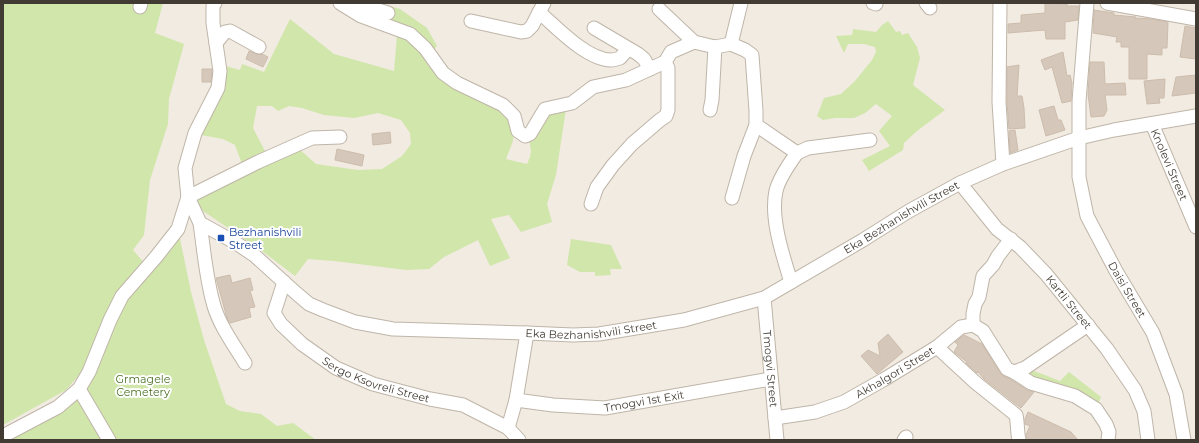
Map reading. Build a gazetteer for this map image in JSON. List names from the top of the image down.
{
  "streets": {
    "street": [
      "Knolevi Street",
      "Eka Bezhanishvili Street",
      "Daisi Street",
      "Kartli Street",
      "Tmogvi Street",
      "Akhalgori Street",
      "Sergo Ksovreli Street",
      "Tmogvi 1st Exit"
    ]
  },
  "crossings": [
    ["Knolevi Street", "Eka Bezhanishvili Street"],
    ["Eka Bezhanishvili Street", "Daisi Street"],
    ["Eka Bezhanishvili Street", "Kartli Street"],
    ["Eka Bezhanishvili Street", "Tmogvi Street"],
    ["Eka Bezhanishvili Street", "Sergo Ksovreli Street"],
    ["Tmogvi Street", "Akhalgori Street"],
    ["Tmogvi Street", "Tmogvi 1st Exit"]
  ],
  "parks": ["Grmagele Cemetery"],
  "places": {
    "transit": ["Bezhanishvili Street"]
  }
}
